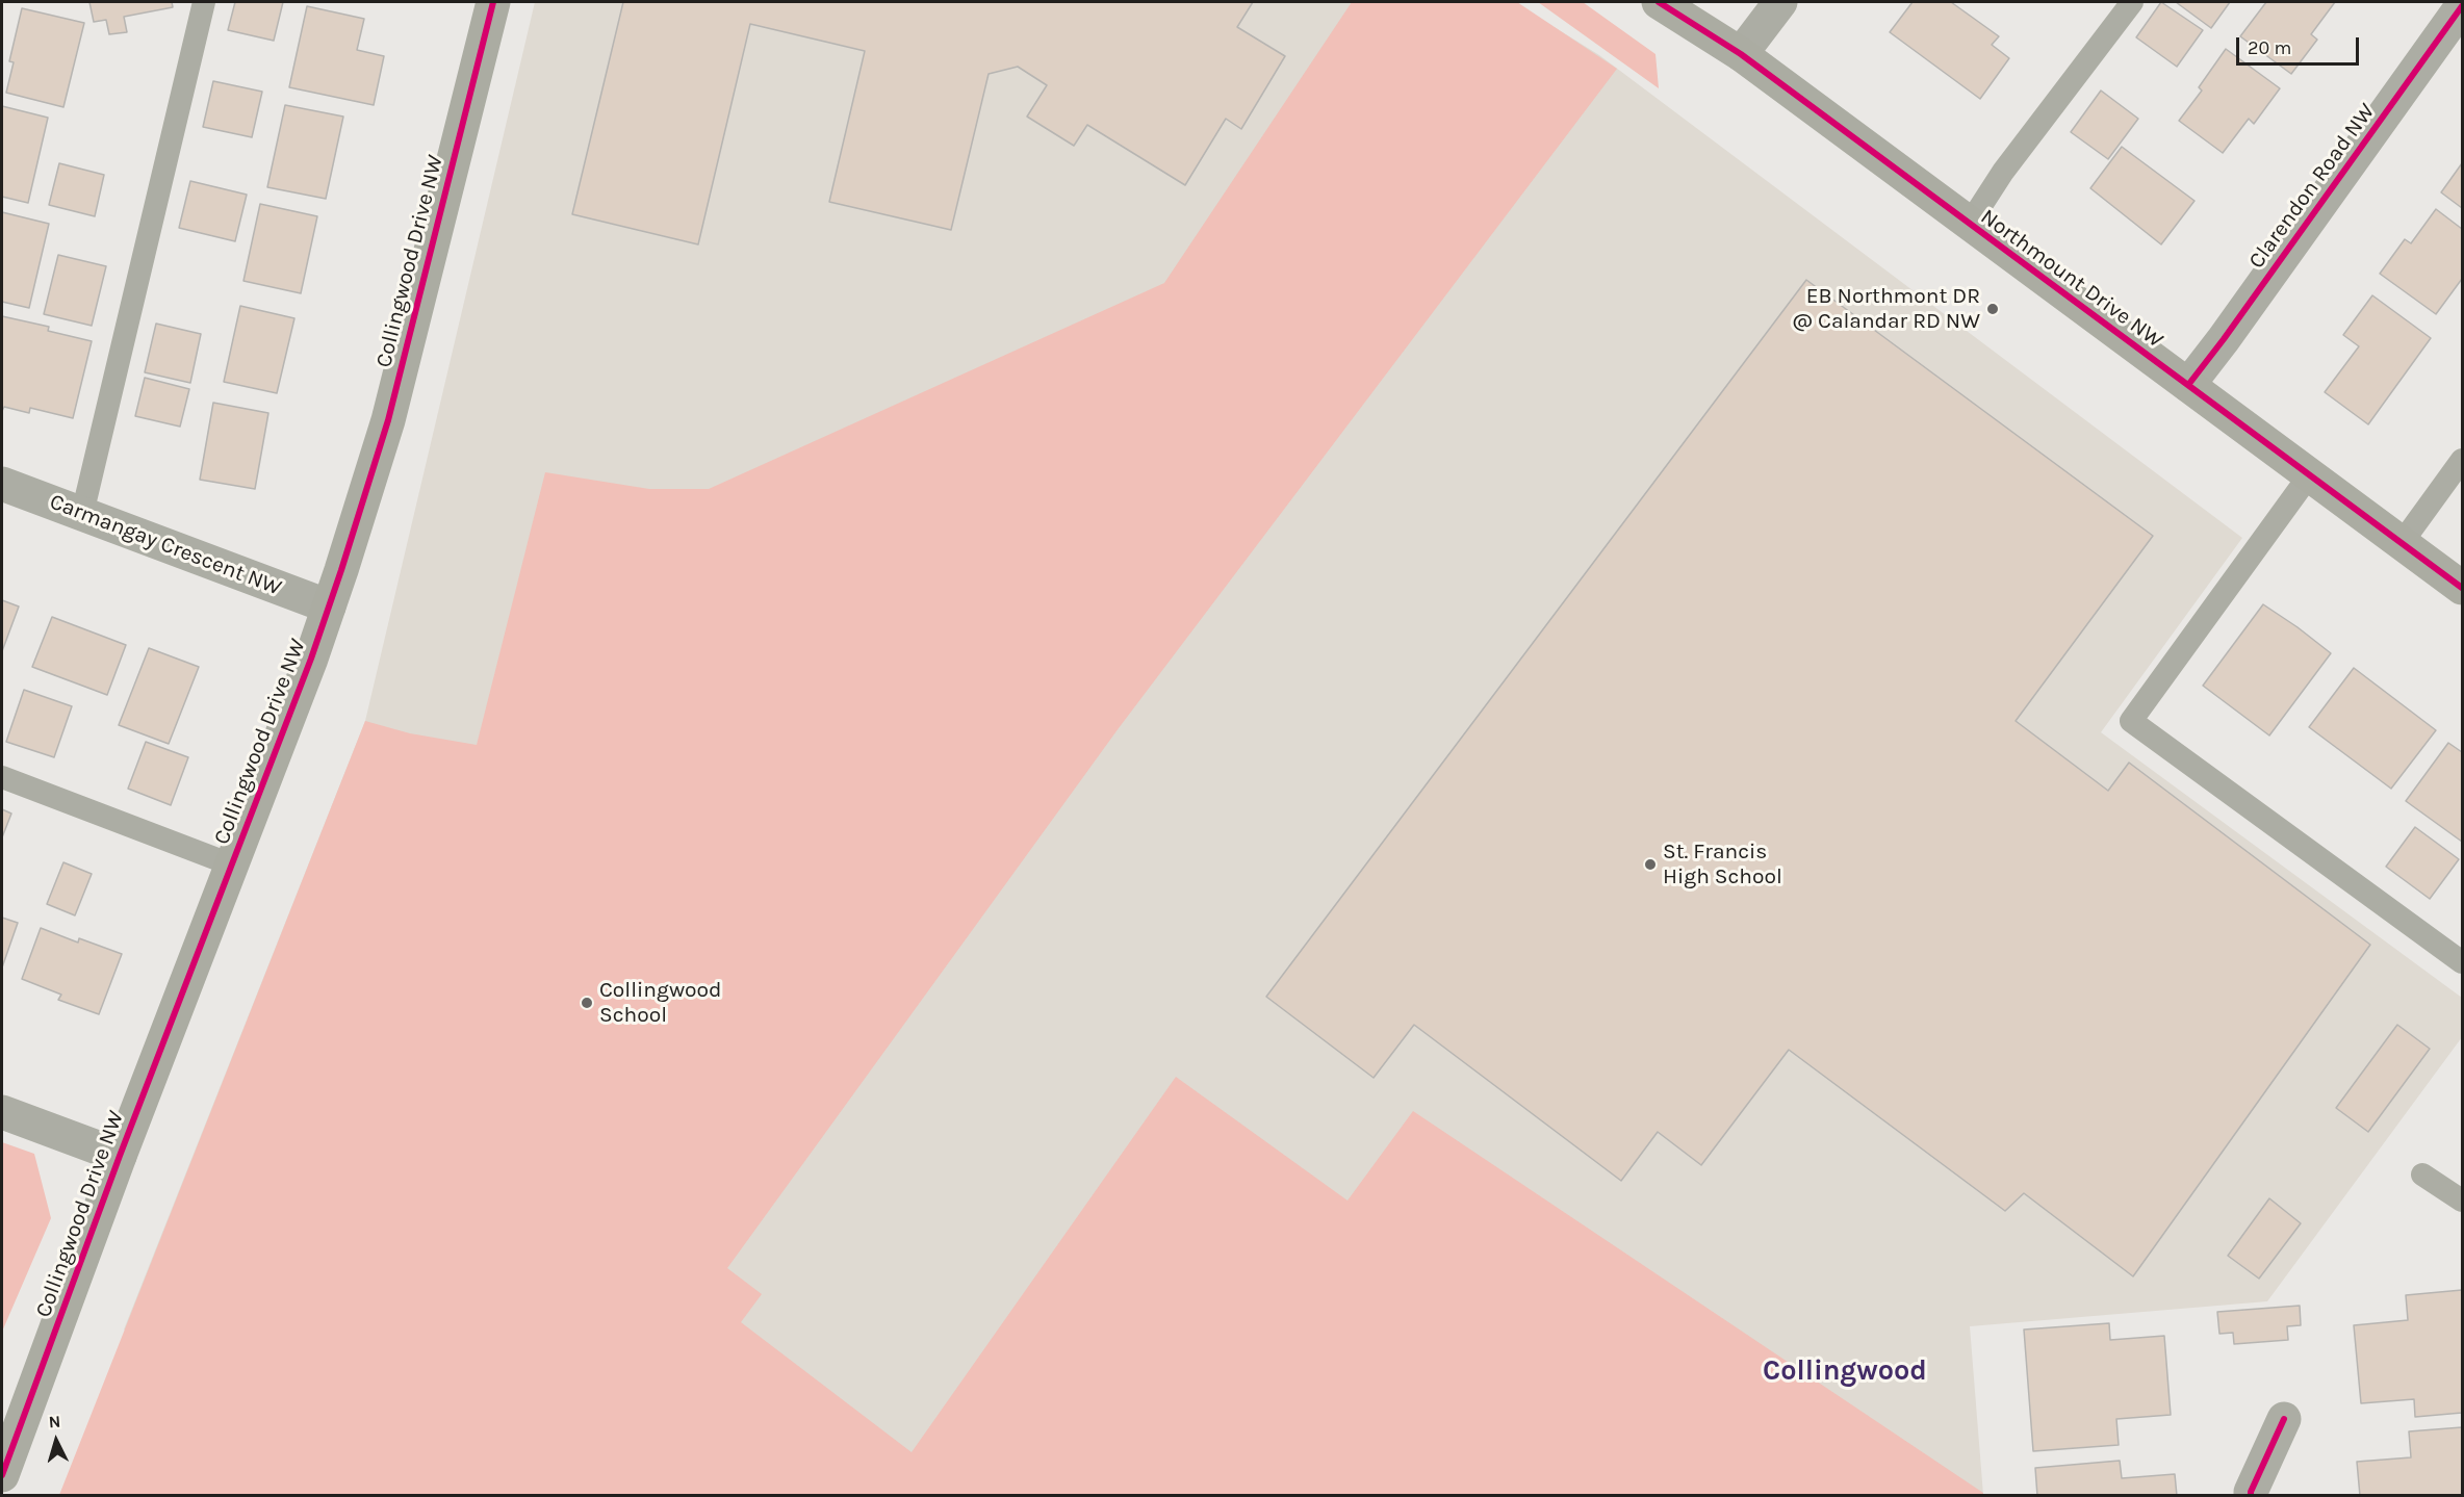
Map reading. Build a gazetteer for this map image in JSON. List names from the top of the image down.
{
  "streets": {
    "street": [
      "Clarendon Road NW",
      "Collingwood Drive NW",
      "Northmount Drive NW",
      "Carmangay Crescent NW"
    ]
  },
  "crossings": [
    ["Clarendon Road NW", "Northmount Drive NW"],
    ["Collingwood Drive NW", "Carmangay Crescent NW"]
  ],
  "districts": ["Collingwood"],
  "places": ["EB Northmont DR @ Calandar RD NW", "St. Francis High School", "Collingwood School"],
  "scale_bar": "20 m",
  "north": "top"
}
